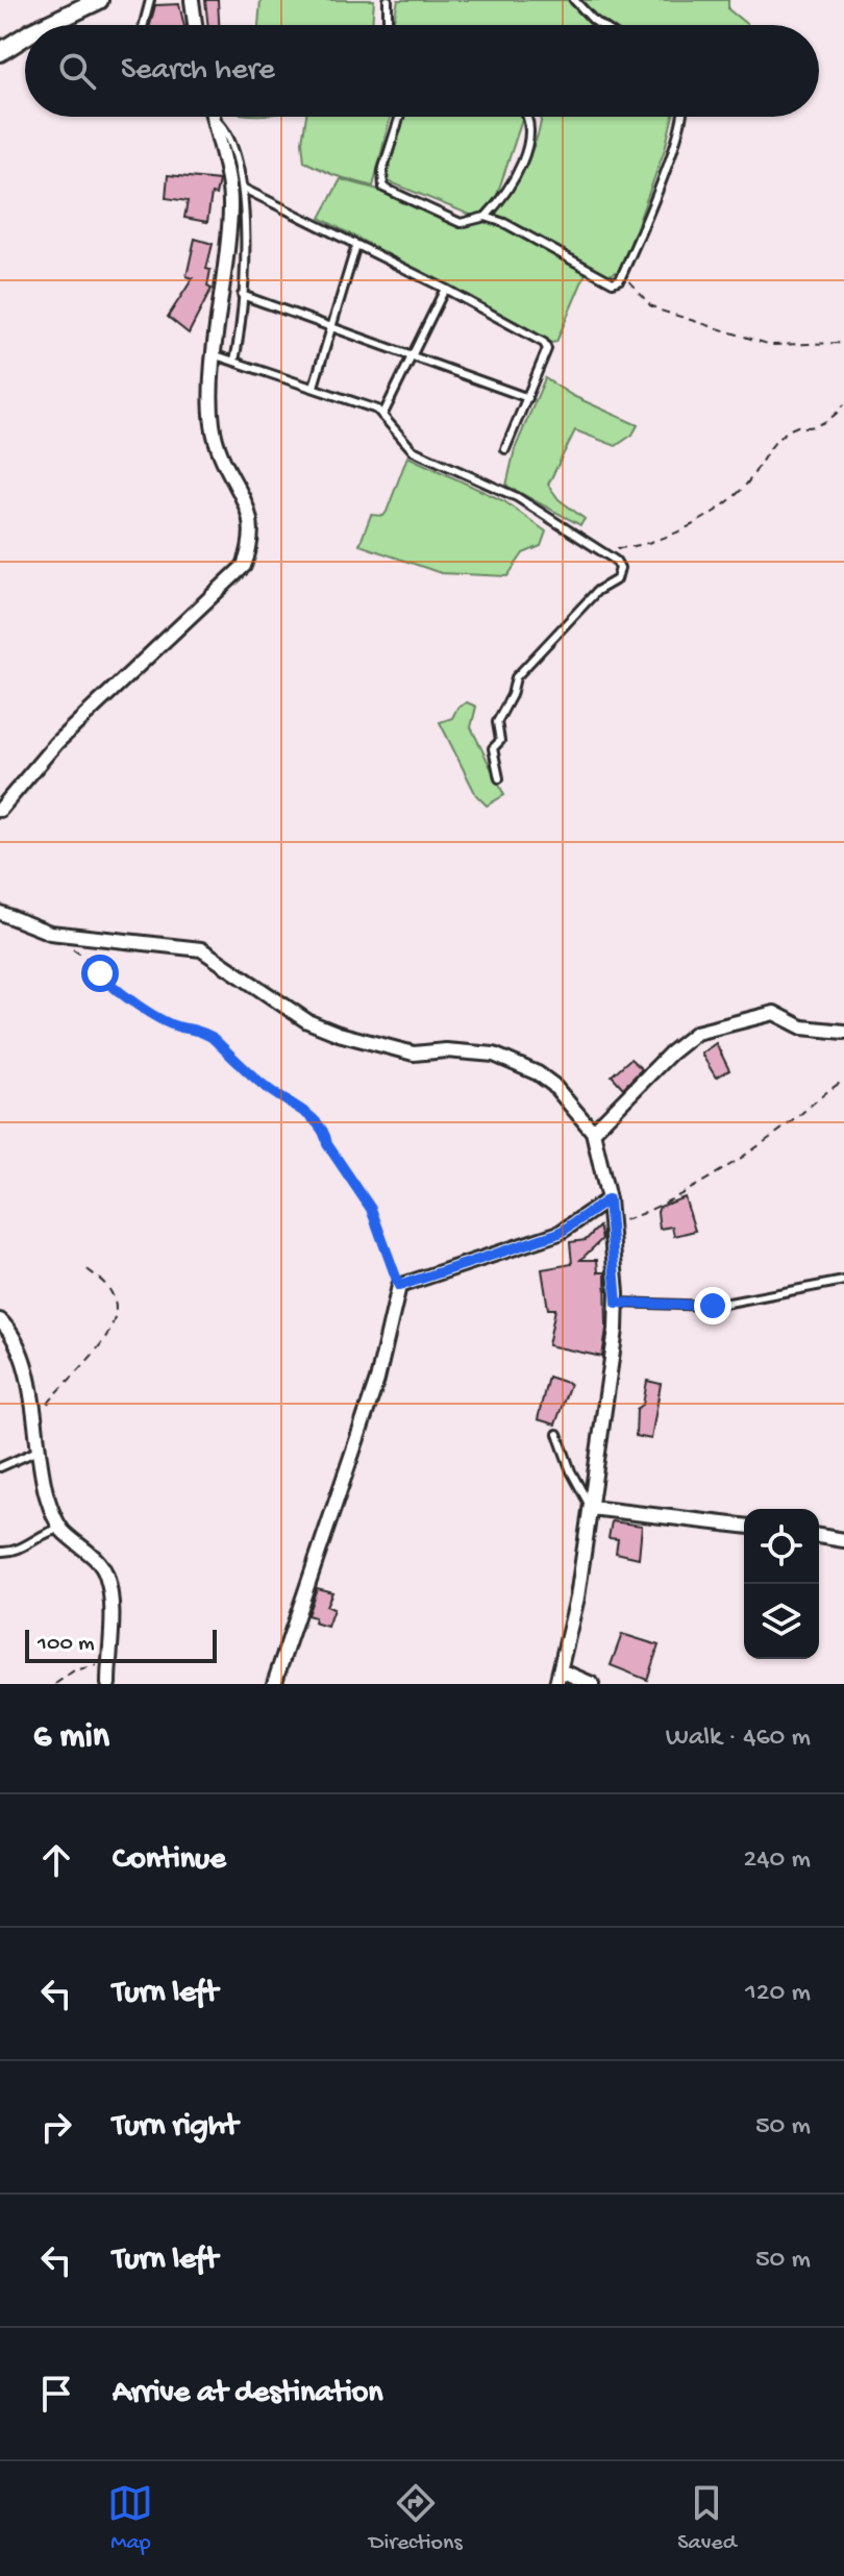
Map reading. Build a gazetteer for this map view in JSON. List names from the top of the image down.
{
  "scale_bar": "100 m",
  "page": {
    "search": "Search here",
    "scale": "100 m",
    "heading": ["6 min", "Walk · 460 m"],
    "list": [
      ["Continue", "240 m"],
      ["Turn left", "120 m"],
      ["Turn right", "50 m"],
      ["Turn left", "50 m"],
      "Arrive at destination"
    ],
    "nav": ["Map", "Directions", "Saved"]
  }
}
